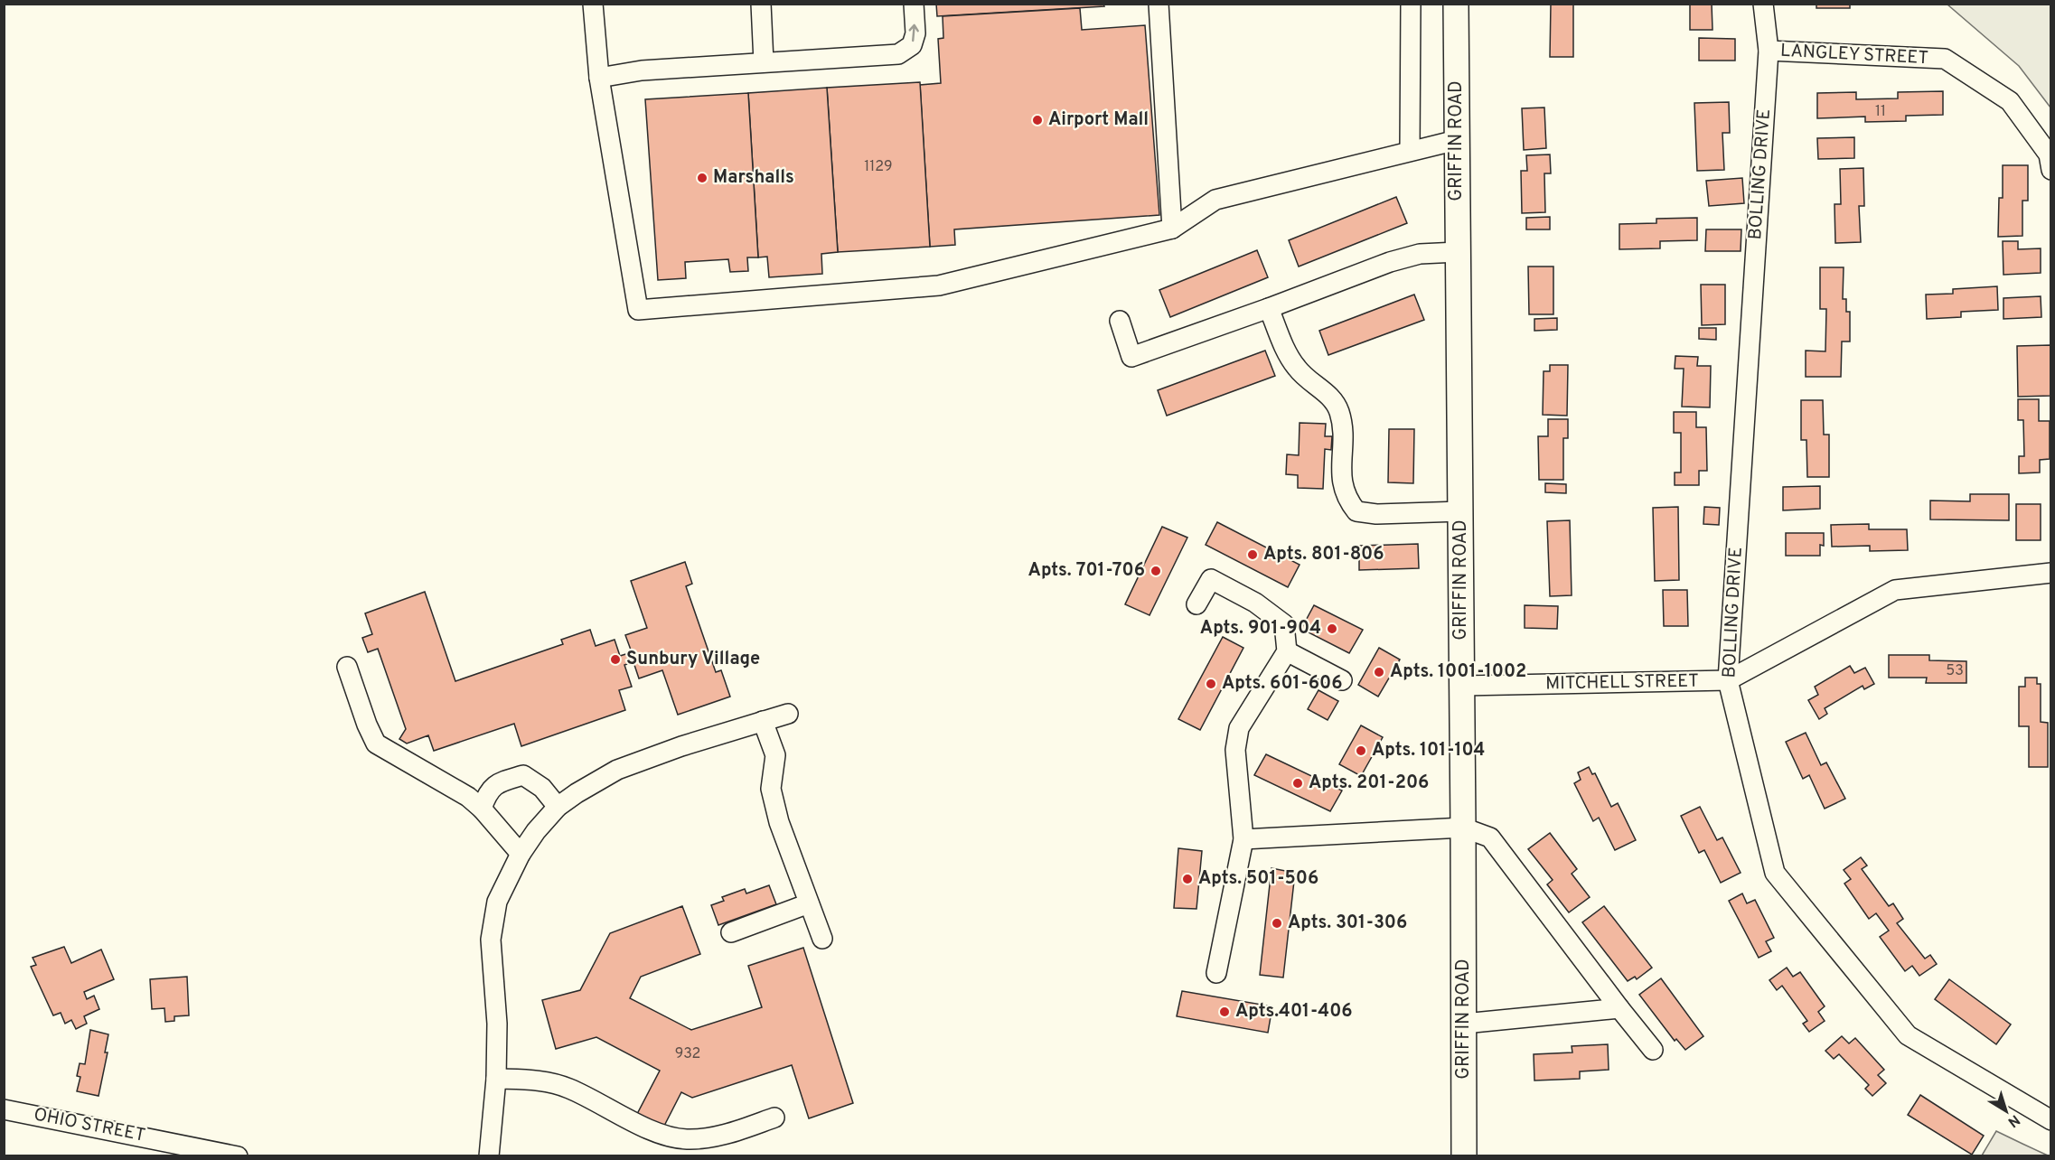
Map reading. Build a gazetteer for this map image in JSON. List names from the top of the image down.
{
  "streets": {
    "main road": ["GRIFFIN ROAD"],
    "street": [
      "LANGLEY STREET",
      "BOLLING DRIVE",
      "MITCHELL STREET",
      "OHIO STREET"
    ]
  },
  "crossings": [
    ["LANGLEY STREET", "BOLLING DRIVE"],
    ["GRIFFIN ROAD", "MITCHELL STREET"],
    ["BOLLING DRIVE", "MITCHELL STREET"]
  ],
  "places": [
    "Airport Mall",
    "Marshalls",
    "Apts. 801-806",
    "Apts. 701-706",
    "Apts. 901-904",
    "Sunbury Village",
    "Apts. 1001-1002",
    "Apts. 601-606",
    "Apts. 101-104",
    "Apts. 201-206",
    "Apts. 501-506",
    "Apts. 301-306",
    "Apts.401-406"
  ],
  "house_numbers": [
    "11",
    "1129",
    "53",
    "932"
  ],
  "north": "bottom right"
}
